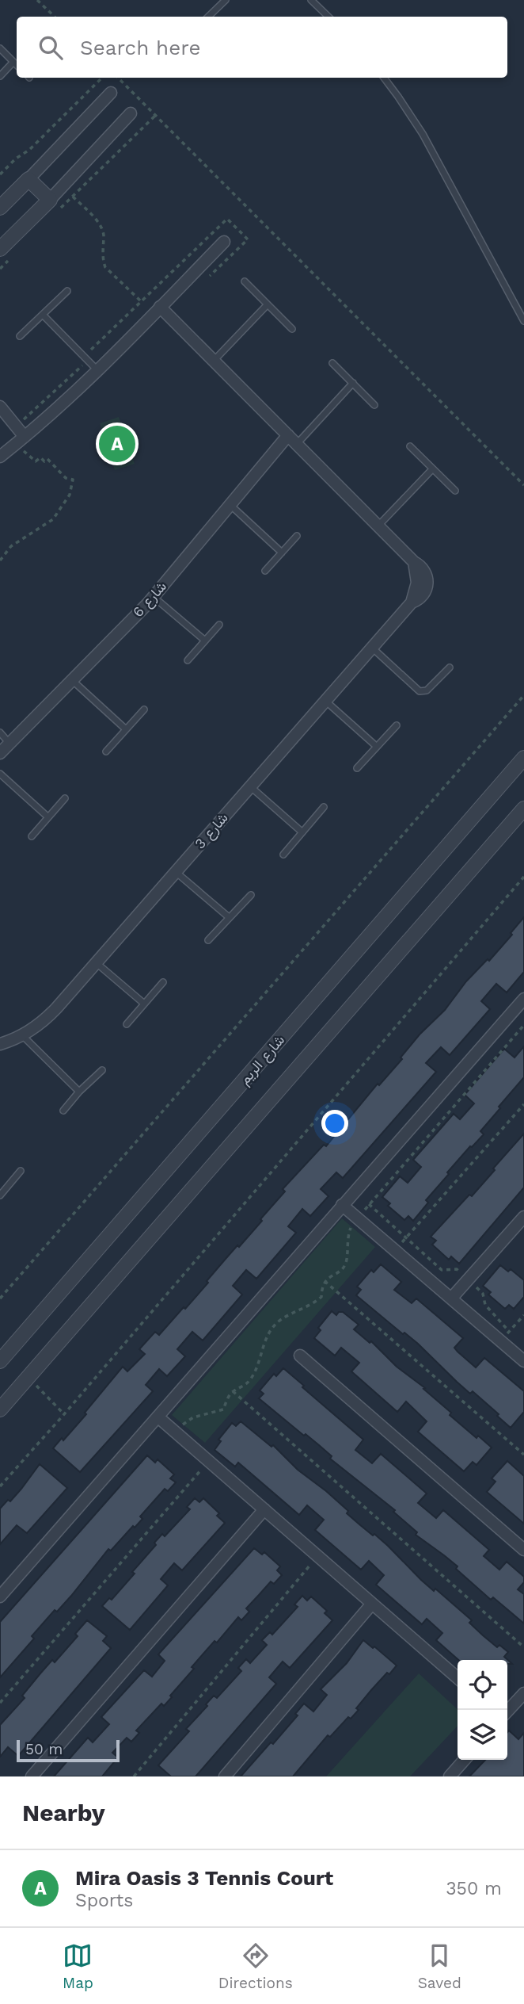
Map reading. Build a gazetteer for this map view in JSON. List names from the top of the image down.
{
  "streets": {
    "street": ["شارع 6", "شارع 3", "شارع الريم"]
  },
  "scale_bar": "50 m",
  "page": {
    "search": "Search here",
    "pins": "A",
    "scale": "50 m",
    "heading": "Nearby",
    "list": [
      {
        "mark": "A",
        "name": "Mira Oasis 3 Tennis Court",
        "note": "Sports",
        "value": "350 m"
      }
    ],
    "nav": ["Map", "Directions", "Saved"]
  }
}
